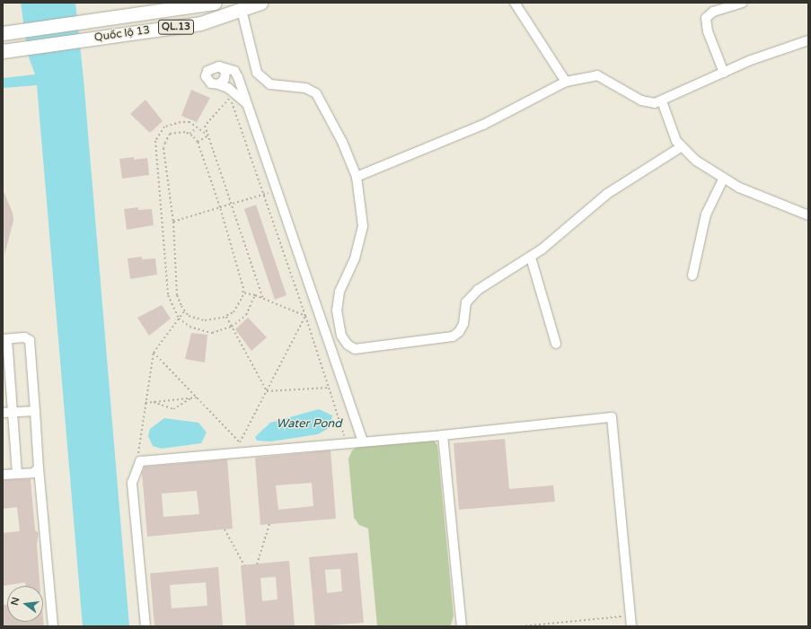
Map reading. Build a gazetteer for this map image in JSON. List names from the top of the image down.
{
  "streets": {
    "highway": ["QL.13", "Quốc lộ 13"]
  },
  "water": ["Water Pond"],
  "north": "left"
}
